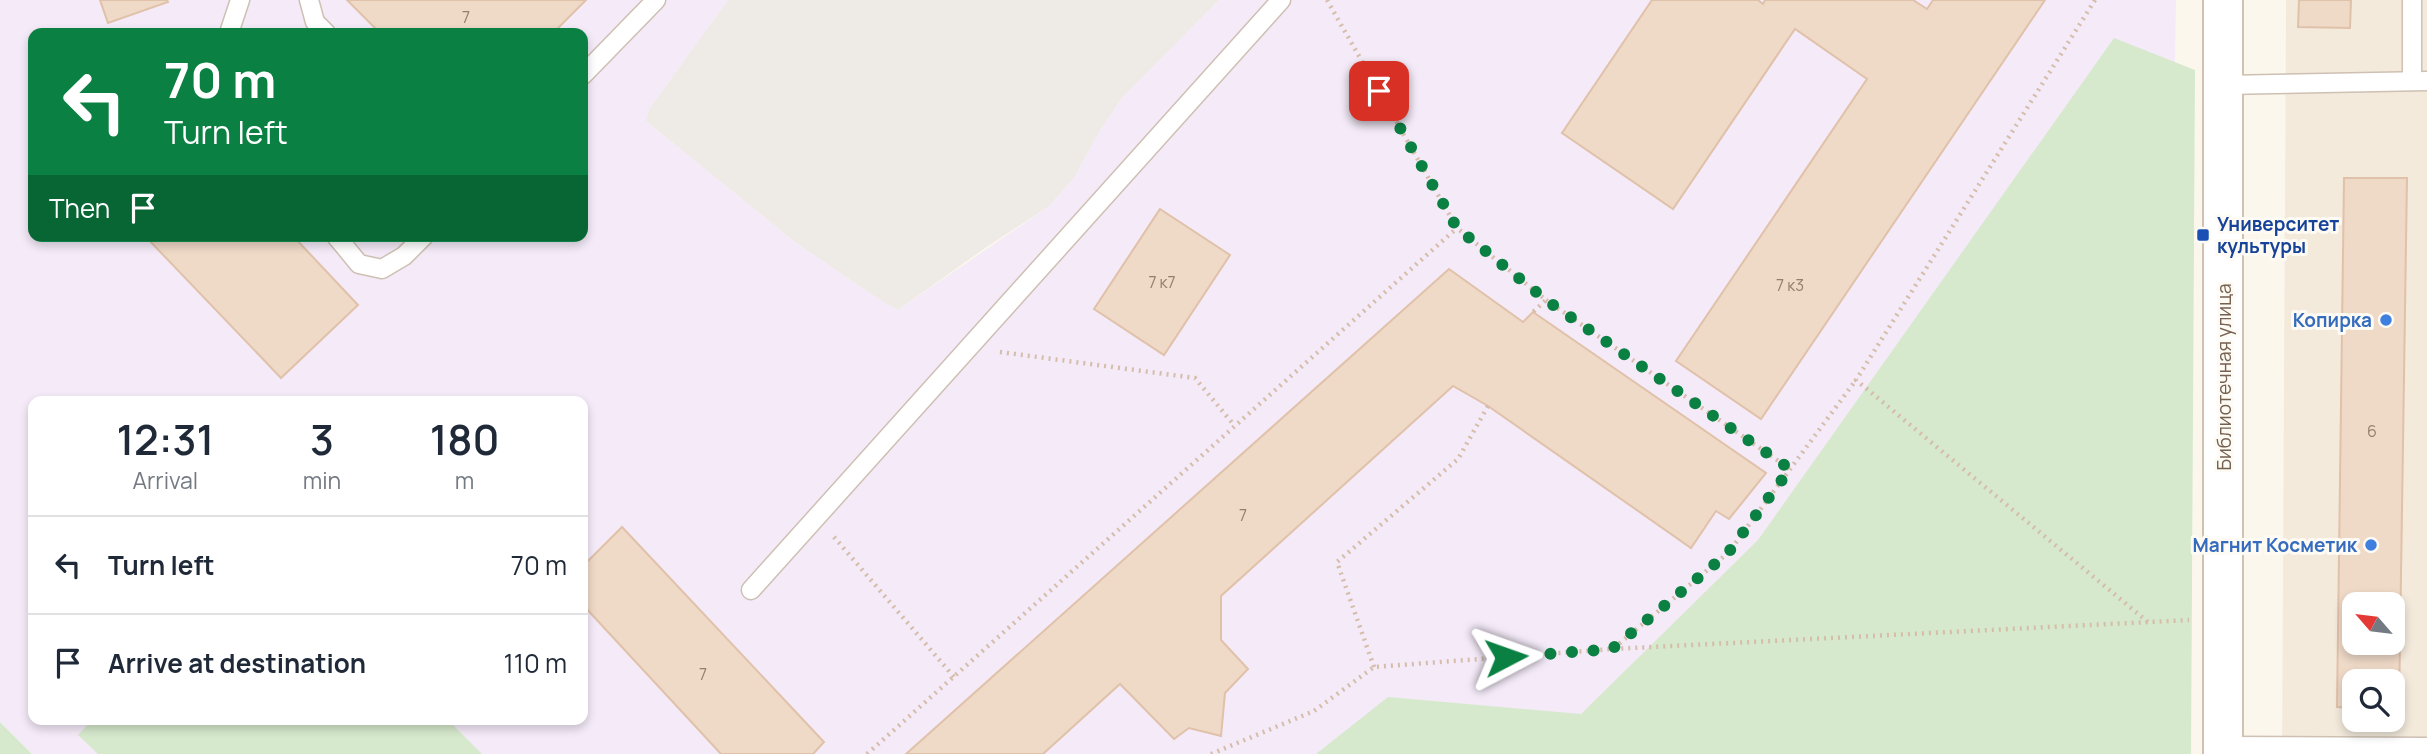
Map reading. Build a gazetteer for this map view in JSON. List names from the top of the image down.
{
  "streets": {
    "street": ["Библиотечная улица"]
  },
  "places": {
    "transit": ["Университет культуры"],
    "other": ["Копирка", "Магнит Косметик"]
  },
  "house_numbers": [
    "7",
    "7 к7",
    "7 к3",
    "6",
    "7",
    "7"
  ],
  "north": "top left",
  "page": {
    "turn": ["70 m", "Turn left"],
    "then": "Then",
    "eta": [
      "12:31",
      "Arrival",
      "3",
      "min",
      "180",
      "m"
    ],
    "list": [
      {
        "name": "Turn left",
        "value": "70 m"
      },
      {
        "name": "Arrive at destination",
        "value": "110 m"
      }
    ]
  }
}
